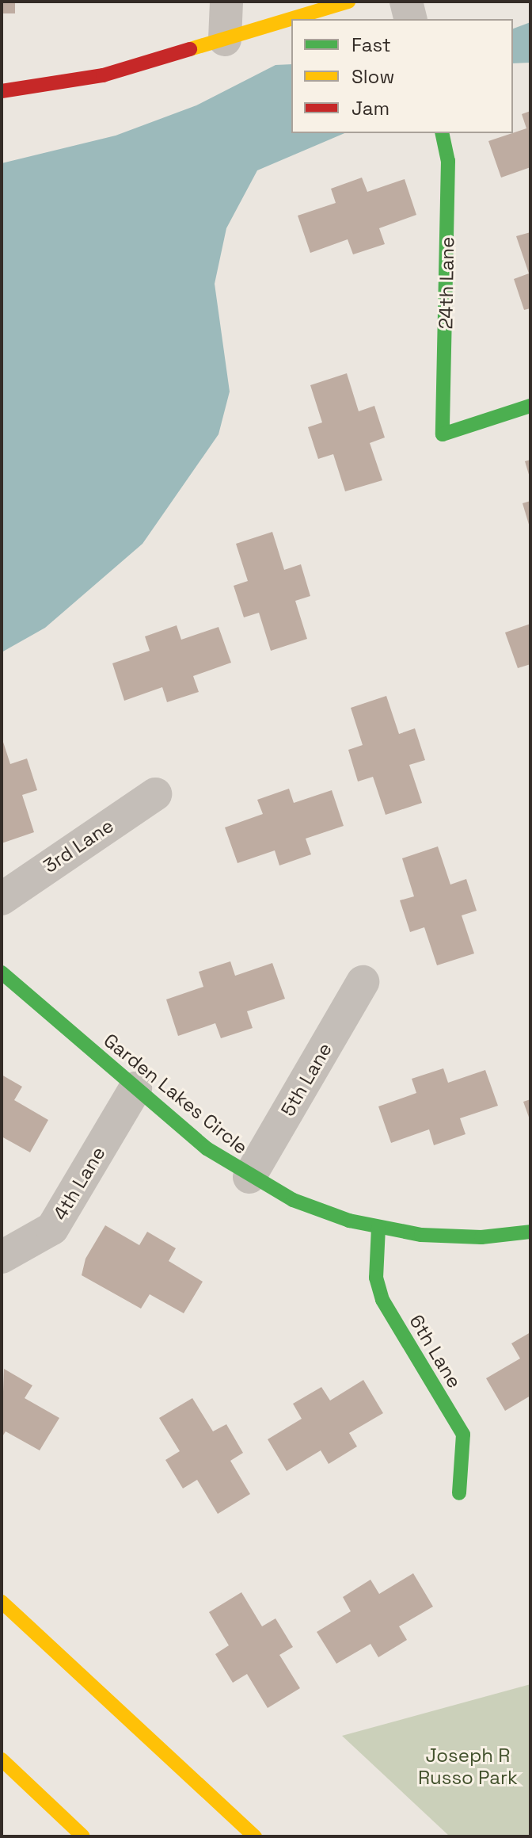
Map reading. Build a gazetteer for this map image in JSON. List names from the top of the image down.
{
  "streets": {
    "main road": ["24th Lane", "Garden Lakes Circle", "6th Lane"],
    "street": ["3rd Lane", "5th Lane", "4th Lane"]
  },
  "crossings": [
    ["5th Lane", "Garden Lakes Circle"],
    ["Garden Lakes Circle", "4th Lane"],
    ["Garden Lakes Circle", "6th Lane"]
  ],
  "parks": ["Joseph R Russo Park"],
  "legend": ["Fast", "Slow", "Jam"]
}
